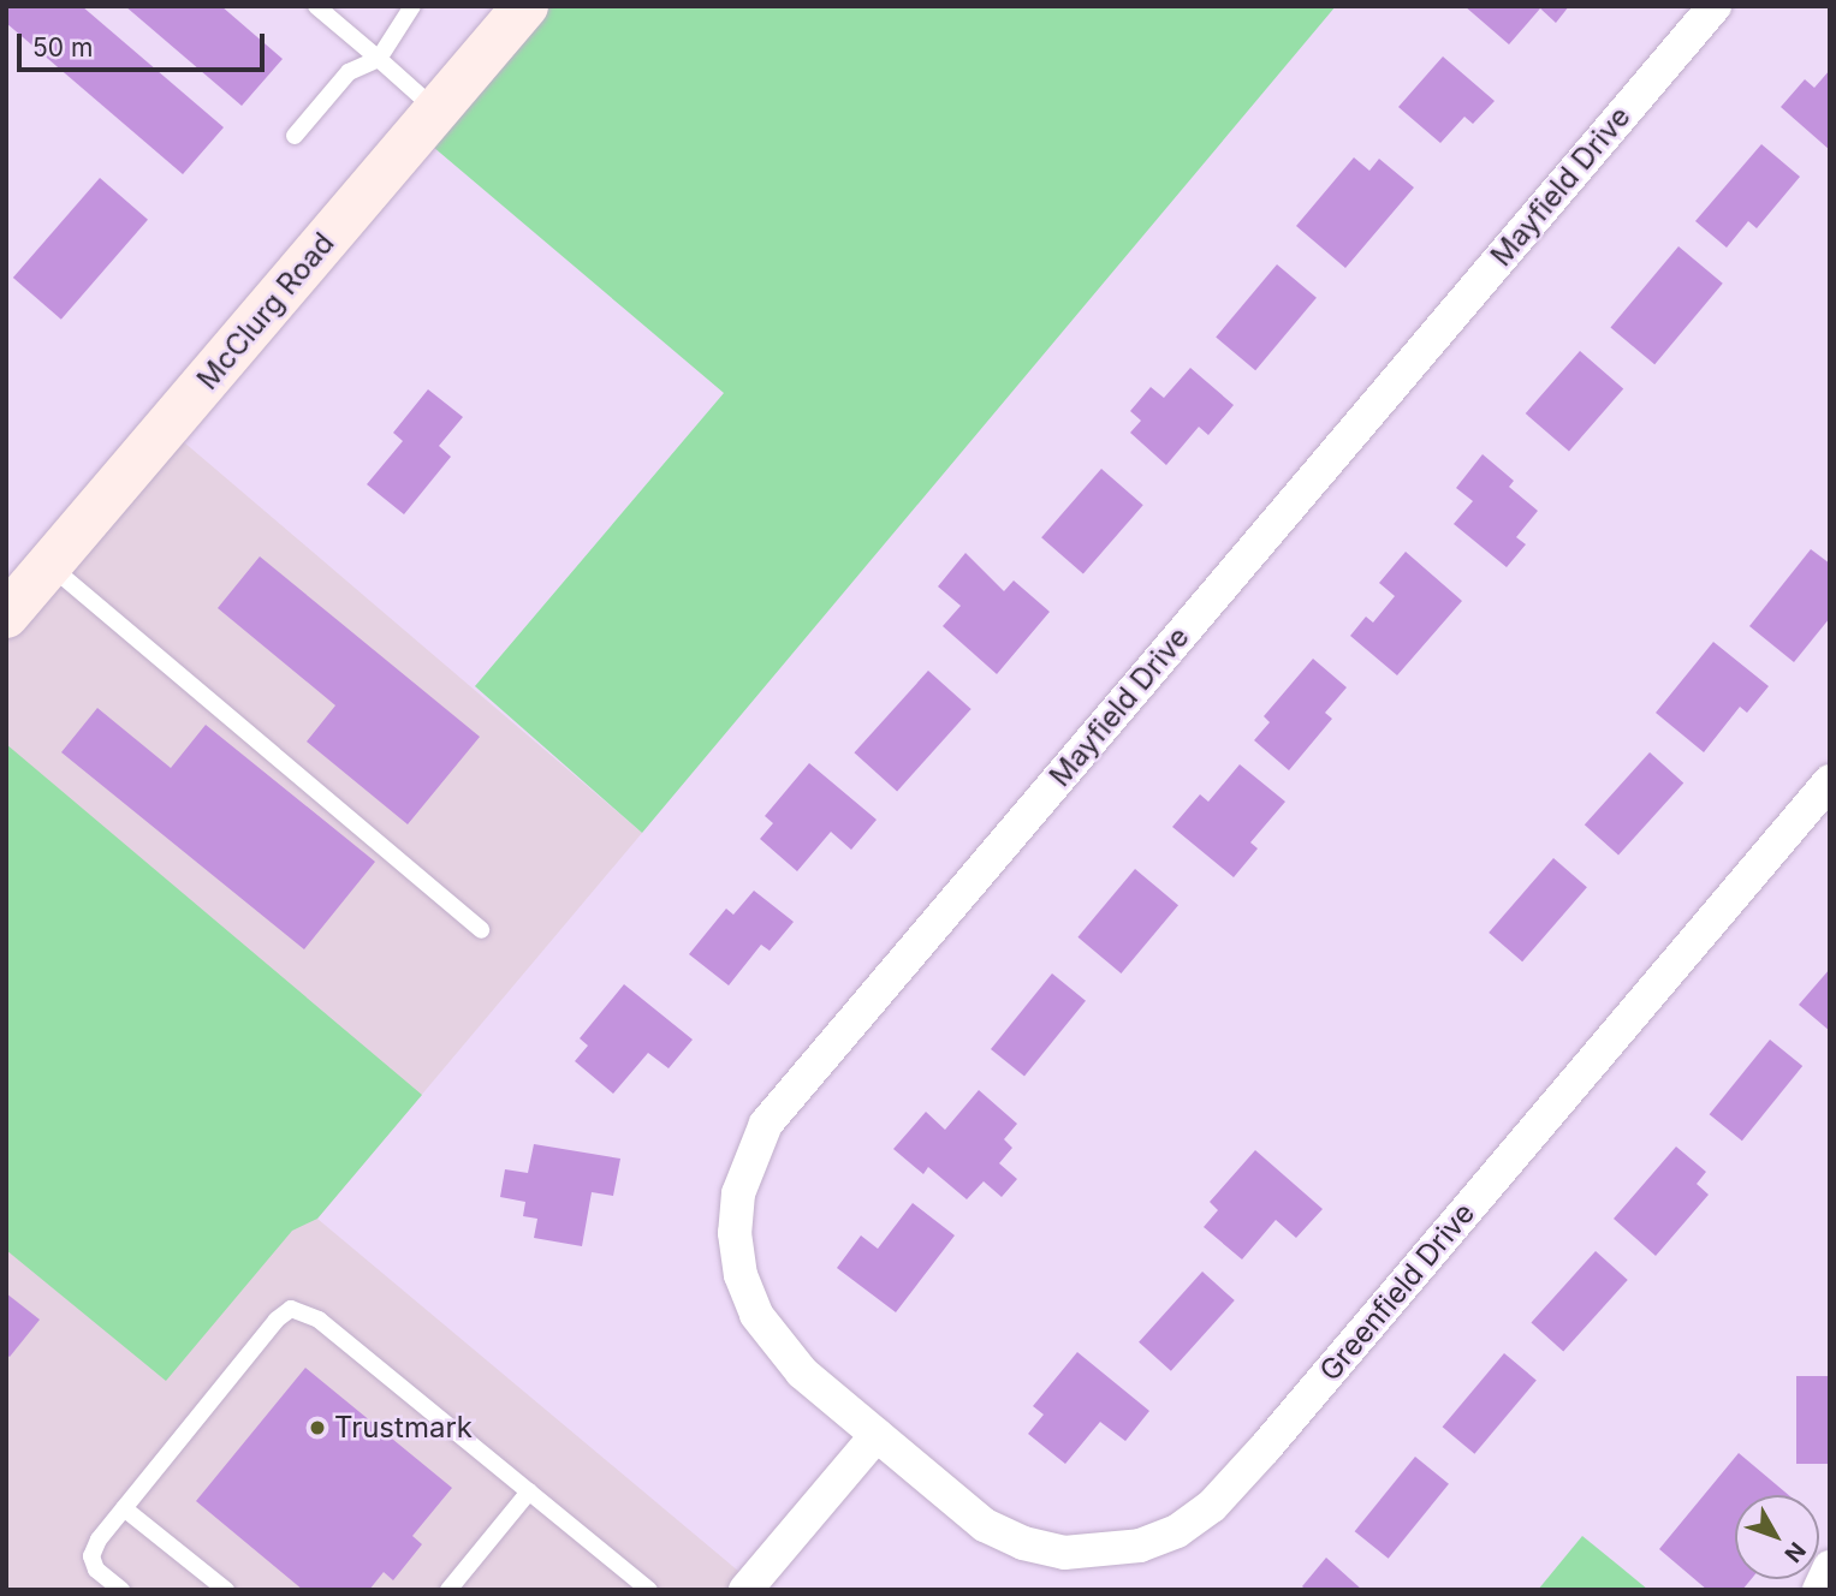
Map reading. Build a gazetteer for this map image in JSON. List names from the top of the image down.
{
  "streets": {
    "street": ["Mayfield Drive", "McClurg Road", "Greenfield Drive"]
  },
  "crossings": [
    ["Mayfield Drive", "Greenfield Drive"]
  ],
  "places": ["Trustmark"],
  "scale_bar": "50 m",
  "north": "bottom right"
}
